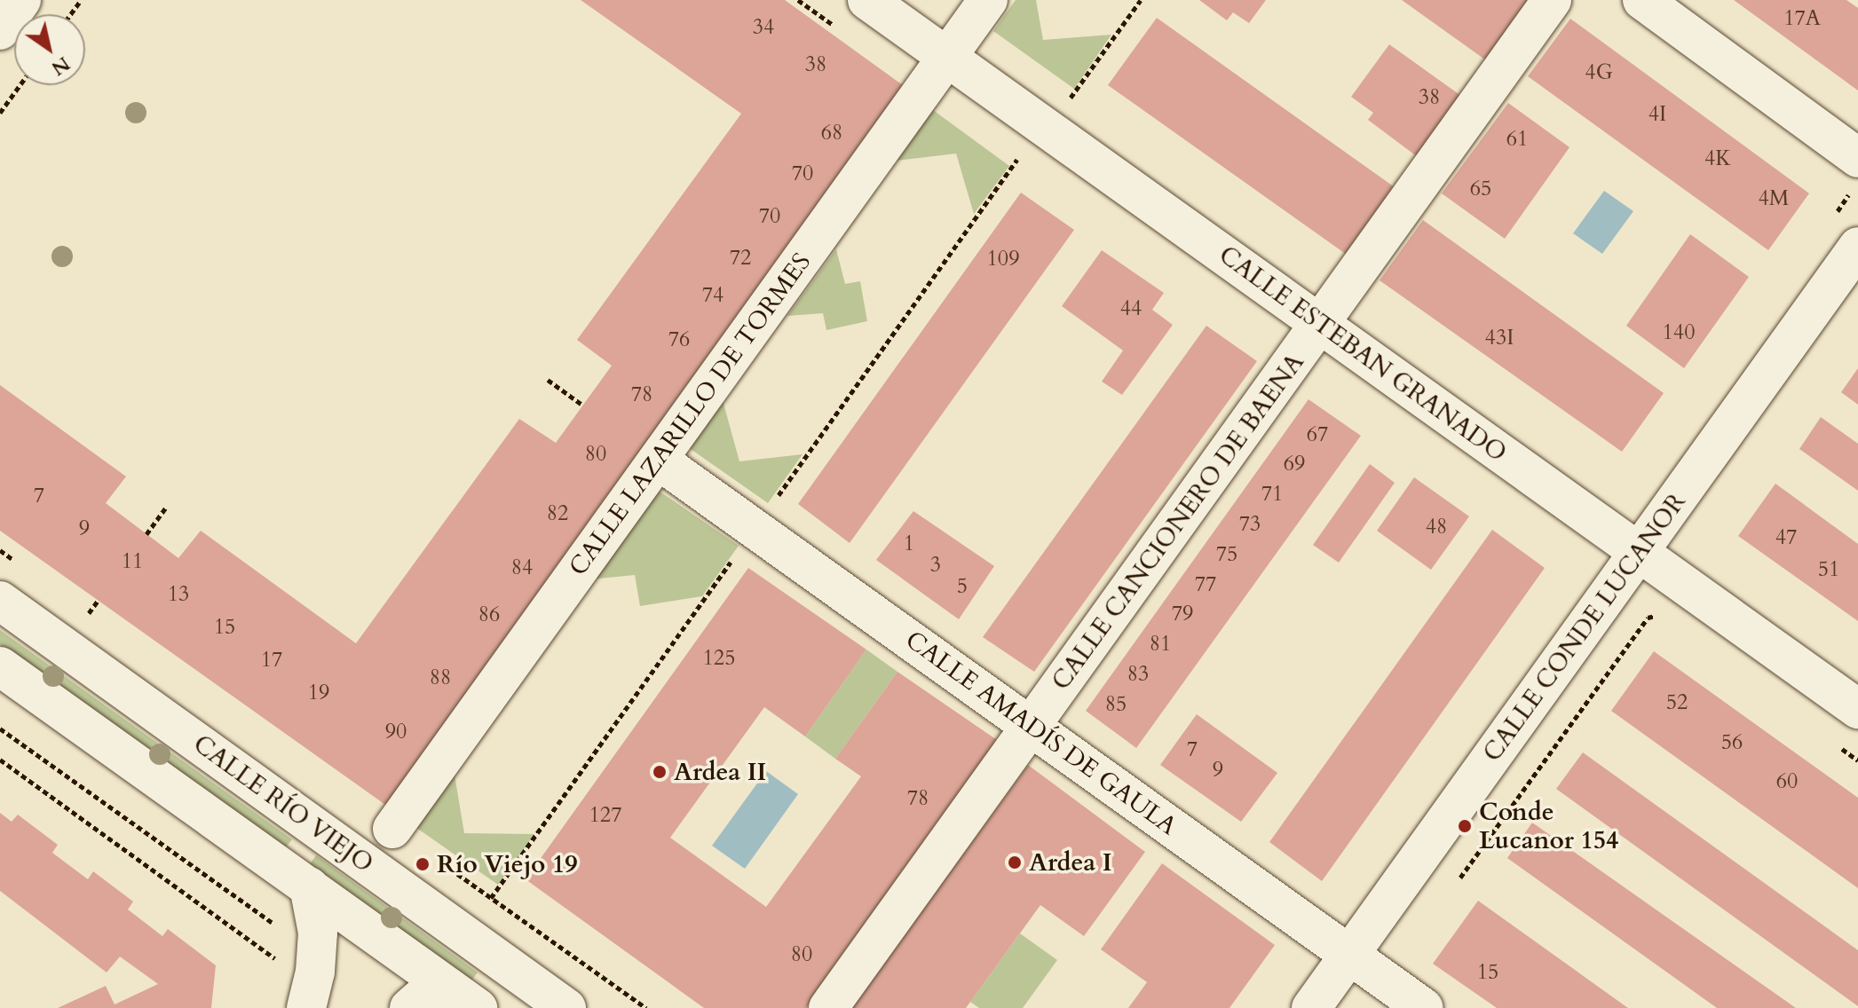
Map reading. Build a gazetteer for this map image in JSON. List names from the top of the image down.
{
  "streets": {
    "street": [
      "CALLE ESTEBAN GRANADO",
      "CALLE LAZARILLO DE TORMES",
      "CALLE CANCIONERO DE BAENA",
      "CALLE CONDE LUCANOR",
      "CALLE AMADÍS DE GAULA",
      "CALLE RÍO VIEJO"
    ]
  },
  "crossings": [
    ["CALLE ESTEBAN GRANADO", "CALLE LAZARILLO DE TORMES"],
    ["CALLE ESTEBAN GRANADO", "CALLE CANCIONERO DE BAENA"],
    ["CALLE ESTEBAN GRANADO", "CALLE CONDE LUCANOR"],
    ["CALLE LAZARILLO DE TORMES", "CALLE AMADÍS DE GAULA"],
    ["CALLE CANCIONERO DE BAENA", "CALLE AMADÍS DE GAULA"],
    ["CALLE CONDE LUCANOR", "CALLE AMADÍS DE GAULA"]
  ],
  "places": [
    "Ardea II",
    "Conde Lucanor 154",
    "Ardea I",
    "Río Viejo 19"
  ],
  "house_numbers": [
    "17A",
    "34",
    "38",
    "4G",
    "38",
    "4I",
    "68",
    "61",
    "4K",
    "70",
    "65",
    "4M",
    "70",
    "72",
    "109",
    "74",
    "44",
    "140",
    "43I",
    "76",
    "78",
    "67",
    "80",
    "69",
    "71",
    "7",
    "82",
    "73",
    "48",
    "9",
    "47",
    "1",
    "75",
    "11",
    "3",
    "84",
    "51",
    "77",
    "5",
    "13",
    "79",
    "86",
    "15",
    "81",
    "125",
    "17",
    "83",
    "88",
    "19",
    "52",
    "85",
    "90",
    "56",
    "7",
    "9",
    "60",
    "78",
    "127",
    "80",
    "15"
  ],
  "north": "bottom right"
}
